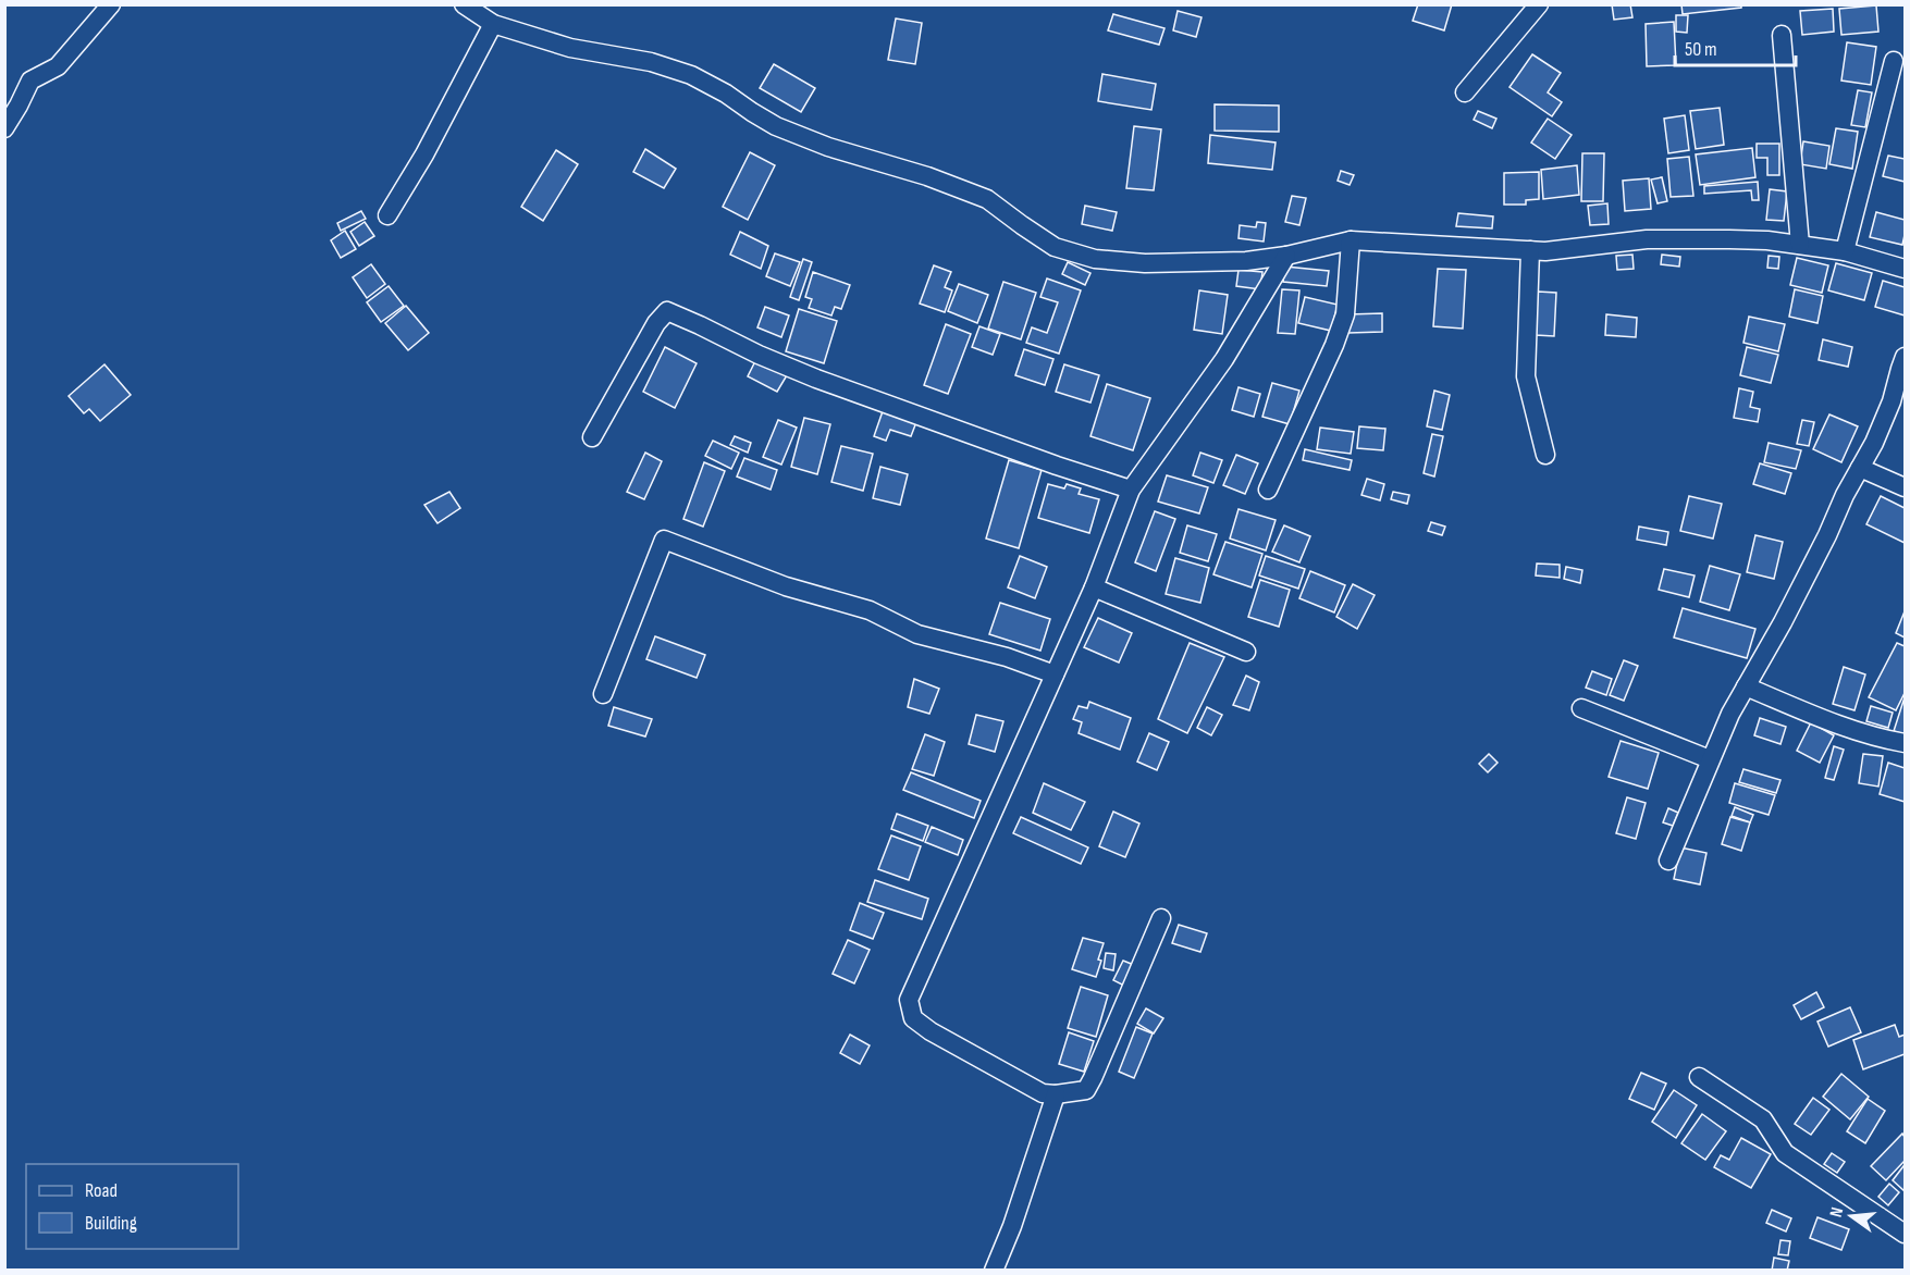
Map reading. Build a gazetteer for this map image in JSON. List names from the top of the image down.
{
  "legend": ["Road", "Building"],
  "scale_bar": "50 m",
  "north": "left"
}
